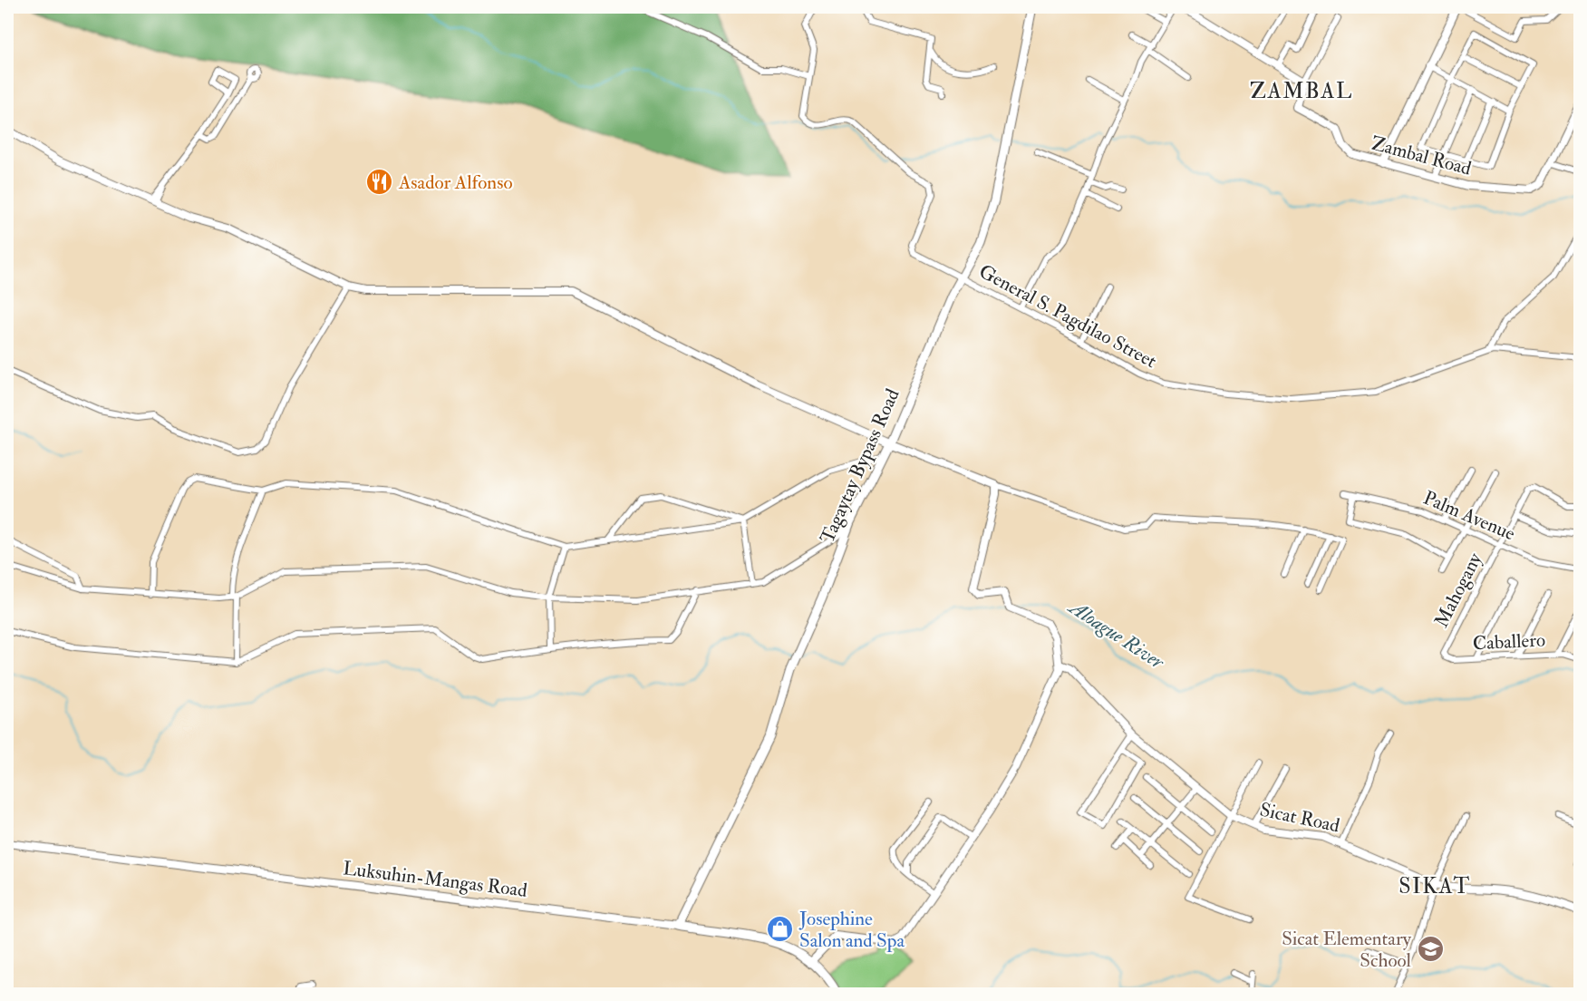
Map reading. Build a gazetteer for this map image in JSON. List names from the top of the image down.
{
  "streets": {
    "main road": ["Tagaytay Bypass Road", "Luksuhin-Mangas Road"],
    "street": [
      "Zambal Road",
      "General S. Pagdilao Street",
      "Palm Avenue",
      "Mahogany",
      "Caballero",
      "Sicat Road"
    ]
  },
  "crossings": [
    ["General S. Pagdilao Street", "Tagaytay Bypass Road"],
    ["Tagaytay Bypass Road", "Luksuhin-Mangas Road"],
    ["Palm Avenue", "Mahogany"],
    ["Mahogany", "Caballero"]
  ],
  "districts": ["ZAMBAL", "SIKAT"],
  "water": ["Aloague River"],
  "places": {
    "restaurant": ["Asador Alfonso"],
    "shop": ["Josephine Salon and Spa"],
    "school or university": ["Sicat Elementary School"]
  }
}
